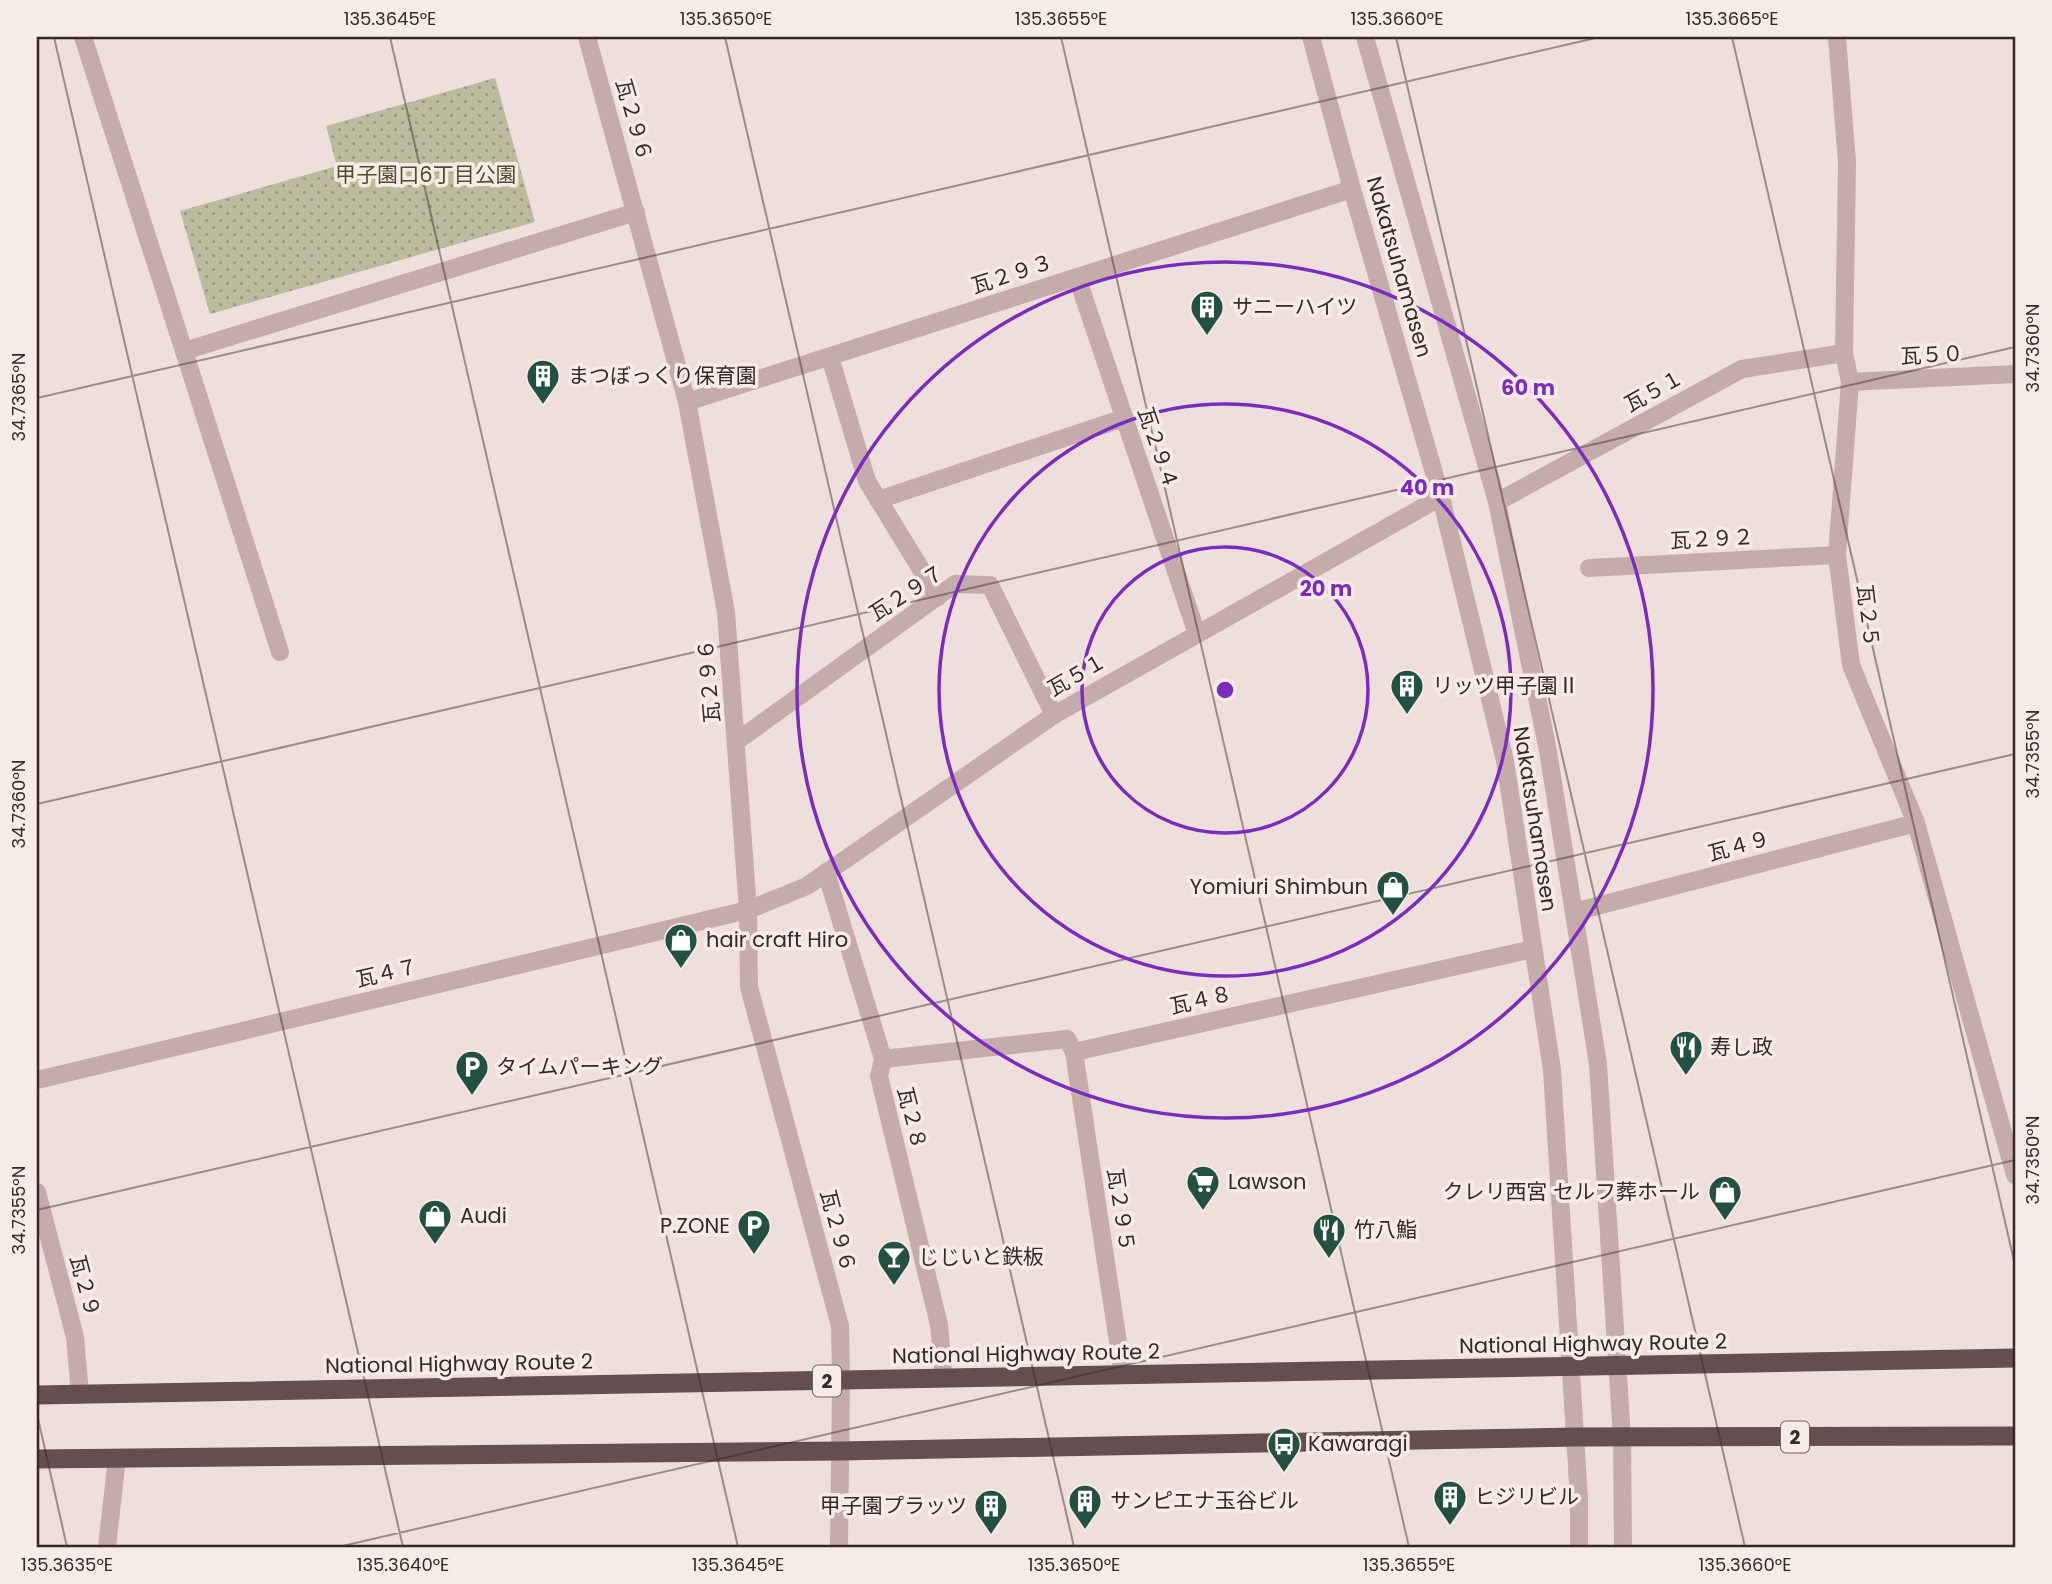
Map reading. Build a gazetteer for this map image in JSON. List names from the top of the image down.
{
  "streets": {
    "highway": ["National Highway Route 2", "2"],
    "street": [
      "瓦２９６",
      "Nakatsuhamasen",
      "瓦２９３",
      "瓦５０",
      "瓦５１",
      "瓦２９４",
      "瓦２９２",
      "瓦２９７",
      "瓦２５",
      "瓦４９",
      "瓦４７",
      "瓦４８",
      "瓦２８",
      "瓦２９５",
      "瓦２９"
    ]
  },
  "crossings": [
    ["瓦２９６", "瓦２９３"],
    ["瓦２９６", "瓦５１"],
    ["瓦２９６", "瓦２９７"],
    ["瓦２９６", "瓦４７"],
    ["瓦２９６", "National Highway Route 2"],
    ["瓦２９６", "2"],
    ["Nakatsuhamasen", "瓦２９３"],
    ["Nakatsuhamasen", "瓦５１"],
    ["Nakatsuhamasen", "瓦４９"],
    ["Nakatsuhamasen", "瓦４８"],
    ["Nakatsuhamasen", "National Highway Route 2"],
    ["Nakatsuhamasen", "2"],
    ["瓦２９３", "瓦２９４"],
    ["瓦５０", "瓦２５"],
    ["瓦５１", "瓦２９４"],
    ["瓦５１", "瓦２９７"],
    ["瓦５１", "瓦２５"],
    ["瓦５１", "瓦４７"],
    ["瓦５１", "瓦２８"],
    ["瓦２９２", "瓦２５"],
    ["瓦２５", "瓦４９"],
    ["瓦４８", "瓦２９５"],
    ["瓦２８", "National Highway Route 2"],
    ["瓦２９５", "National Highway Route 2"],
    ["瓦２９", "National Highway Route 2"]
  ],
  "parks": ["甲子園口6丁目公園"],
  "places": {
    "building": [
      "サニーハイツ",
      "まつぼっくり保育園",
      "リッツ甲子園Ⅱ",
      "ヒジリビル",
      "サンピエナ玉谷ビル",
      "甲子園プラッツ"
    ],
    "shop": [
      "Yomiuri Shimbun",
      "hair craft Hiro",
      "クレリ西宮 セルフ葬ホール",
      "Audi"
    ],
    "restaurant": ["寿し政", "竹八鮨"],
    "parking": ["タイムパーキング", "P.ZONE"],
    "supermarket": ["Lawson"],
    "bar": ["じじいと鉄板"],
    "bus stop": ["Kawaragi"]
  },
  "coordinates": [
    "135.3645°E",
    "135.3650°E",
    "135.3655°E",
    "135.3660°E",
    "135.3665°E",
    "34.7360°N",
    "34.7365°N",
    "34.7355°N",
    "34.7350°N",
    "135.3635°E",
    "135.3640°E"
  ],
  "rings": ["60 m", "40 m", "20 m"]
}
